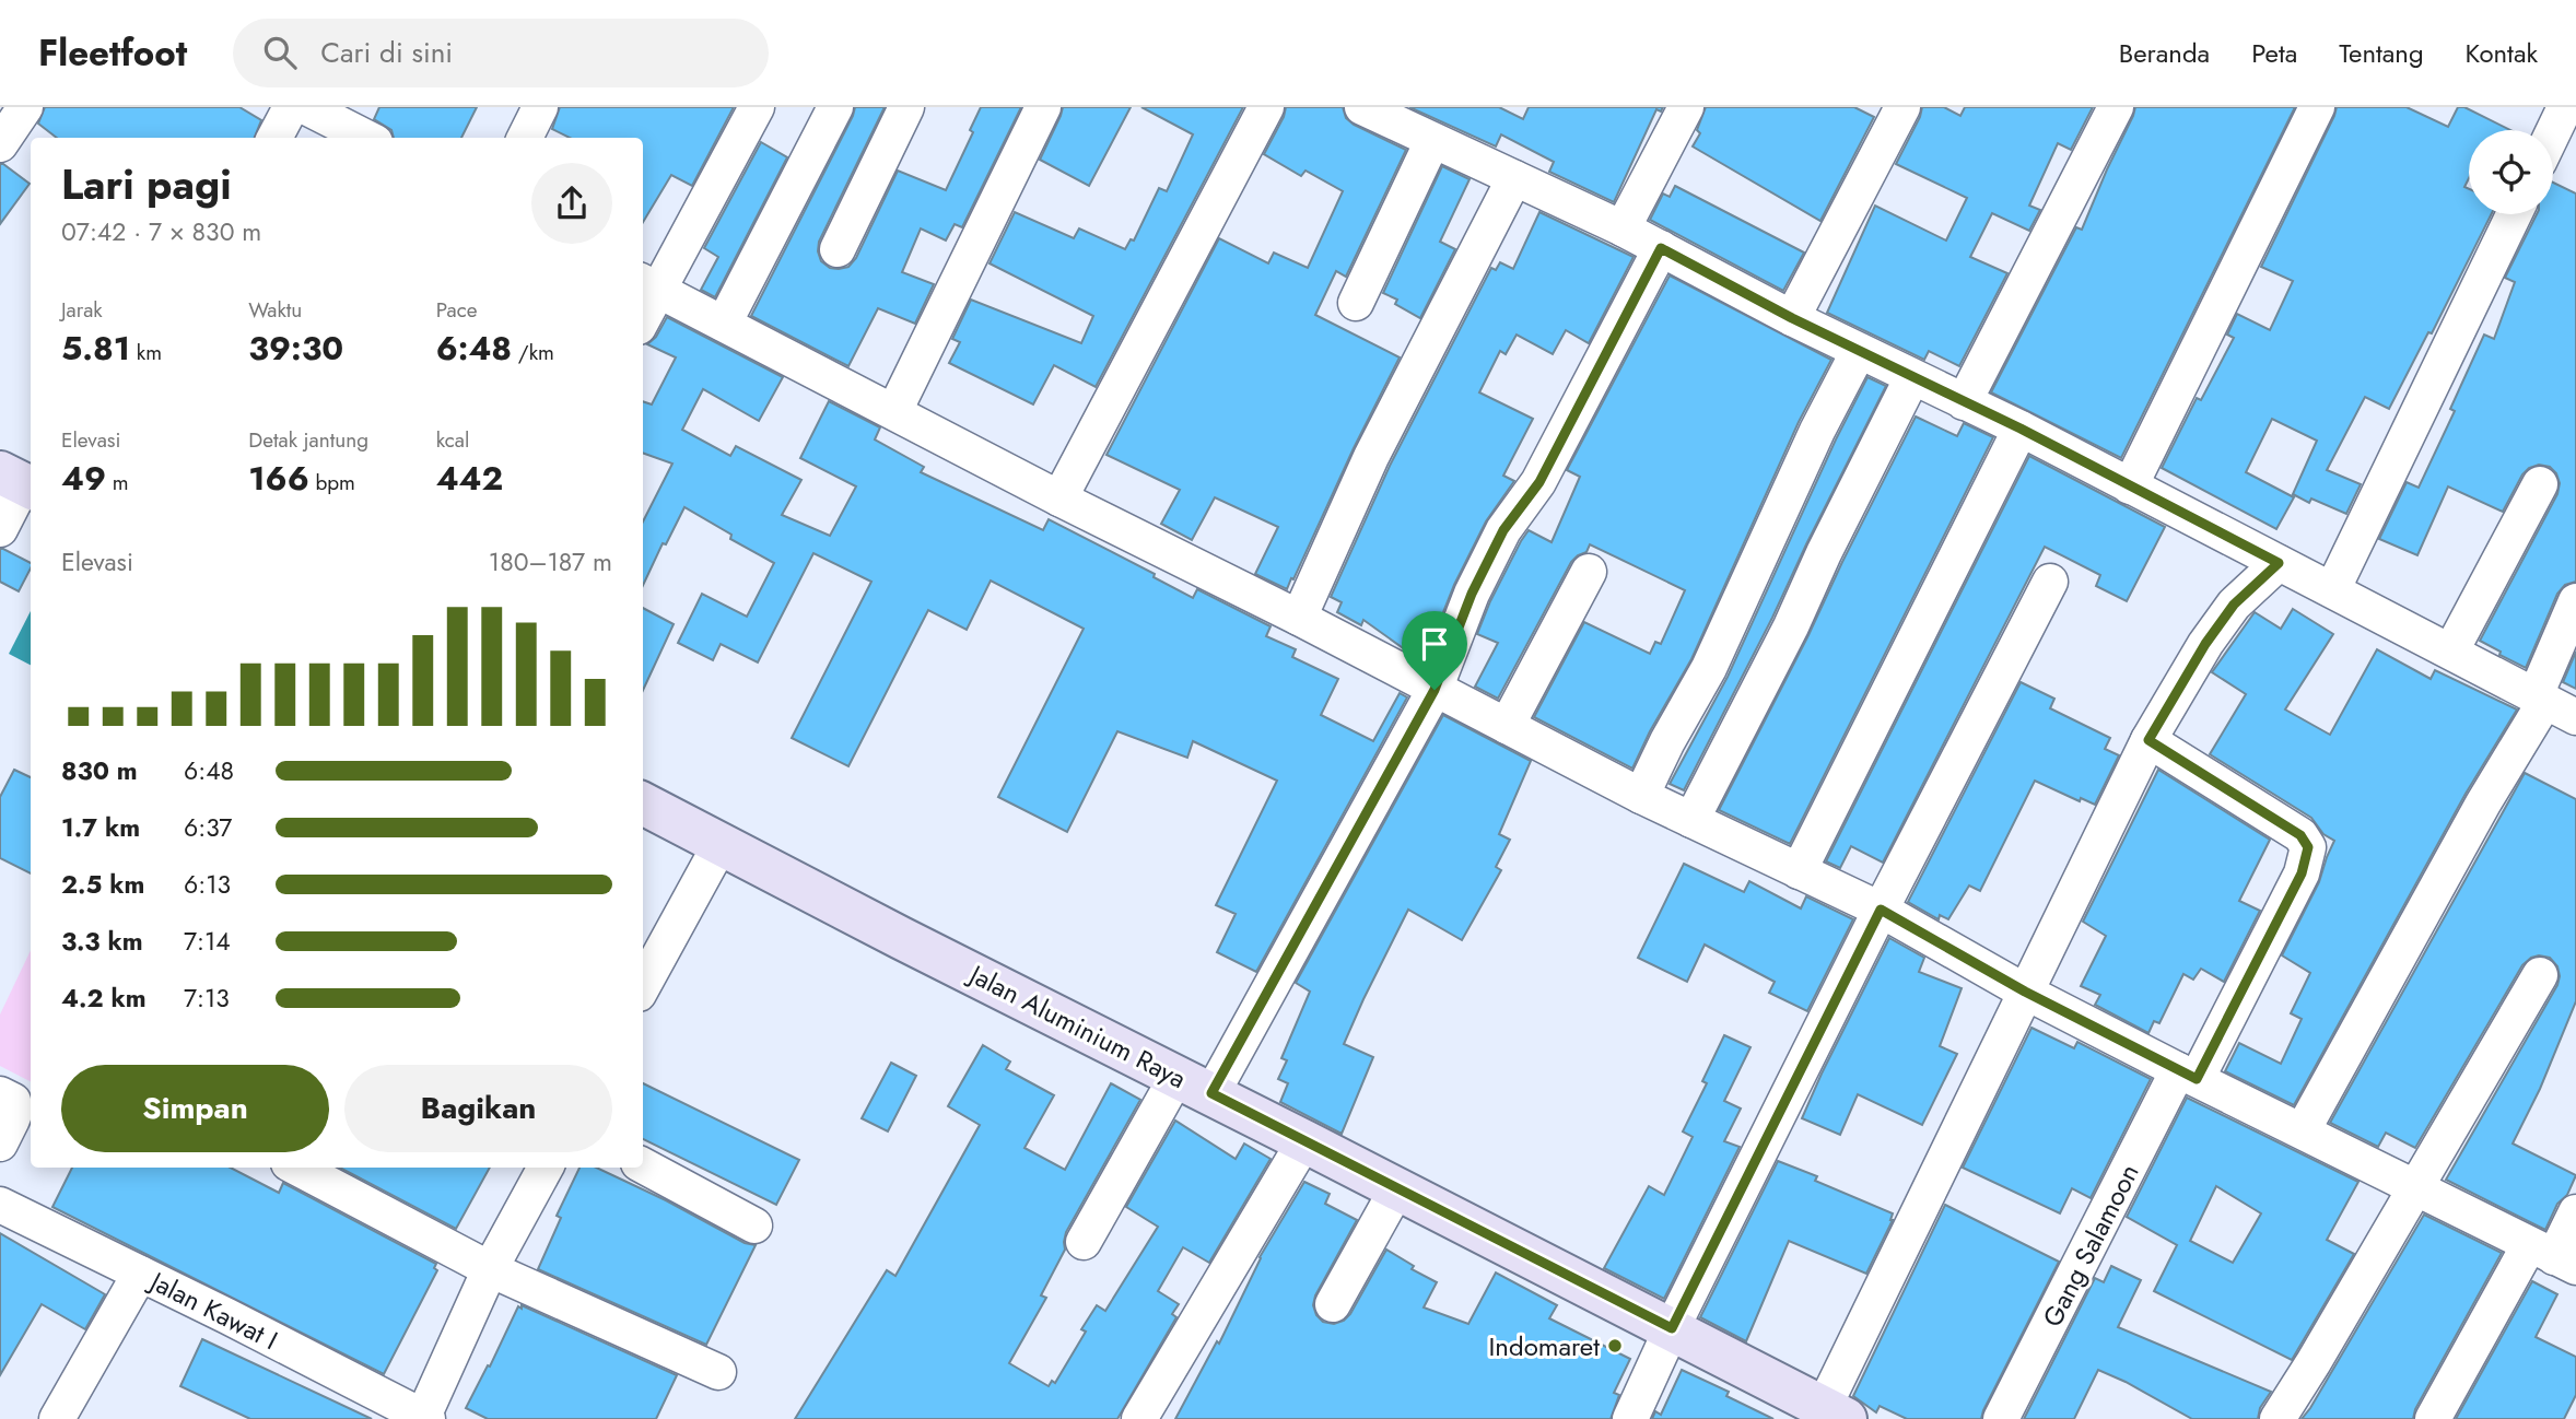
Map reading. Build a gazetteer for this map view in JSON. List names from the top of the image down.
{
  "streets": {
    "main road": ["Jalan Aluminium Raya"],
    "street": ["Gang Salamoon", "Jalan Kawat I"]
  },
  "places": ["Indomaret"],
  "page": {
    "header": "Fleetfoot",
    "search": "Cari di sini",
    "nav": [
      "Beranda",
      "Peta",
      "Tentang",
      "Kontak"
    ],
    "heading": ["Lari pagi", "07:42 · 7 × 830 m"],
    "stats": [
      ["Jarak", "5.81 km"],
      ["Waktu", "39:30"],
      ["Pace", "6:48 /km"],
      ["Elevasi", "49 m"],
      ["Detak jantung", "166 bpm"],
      ["kcal", "442"]
    ],
    "chart": ["Elevasi", "180–187 m"],
    "list": [
      {
        "name": "830 m",
        "note": "6:48"
      },
      {
        "name": "1.7 km",
        "note": "6:37"
      },
      {
        "name": "2.5 km",
        "note": "6:13"
      },
      {
        "name": "3.3 km",
        "note": "7:14"
      },
      {
        "name": "4.2 km",
        "note": "7:13"
      }
    ],
    "buttons": ["Simpan", "Bagikan"]
  }
}
